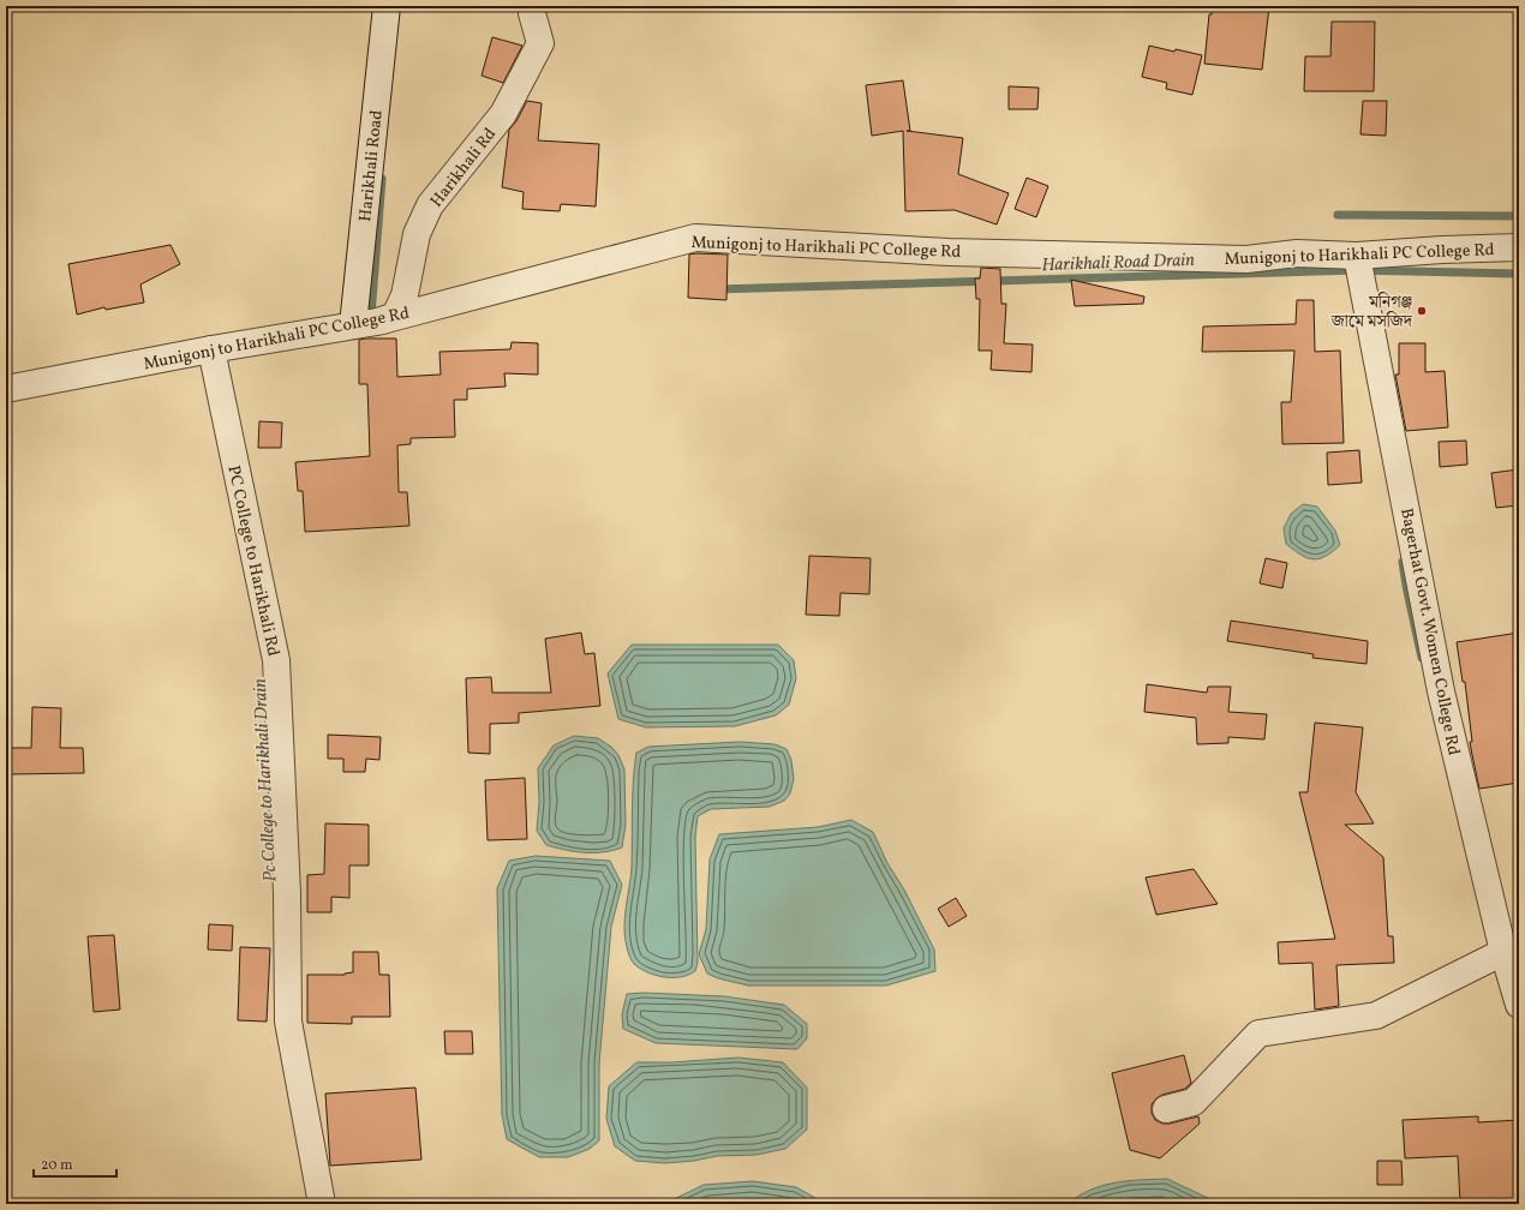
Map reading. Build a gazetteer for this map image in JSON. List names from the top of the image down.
{
  "streets": {
    "street": [
      "Harikhali Road",
      "Harikhali Rd",
      "Munigonj to Harikhali PC College Rd",
      "PC College to Harikhali Rd",
      "Bagerhat Govt. Women College Rd"
    ]
  },
  "crossings": [
    ["Harikhali Road", "Harikhali Rd"],
    ["Harikhali Road", "Munigonj to Harikhali PC College Rd"],
    ["Harikhali Rd", "Munigonj to Harikhali PC College Rd"],
    ["Munigonj to Harikhali PC College Rd", "PC College to Harikhali Rd"],
    ["Munigonj to Harikhali PC College Rd", "Bagerhat Govt. Women College Rd"]
  ],
  "water": ["Harikhali Road Drain", "Pc College to Harikhali Drain"],
  "places": ["মনিগঞ্জ জামে মসজিদ"],
  "scale_bar": "20 m"
}
